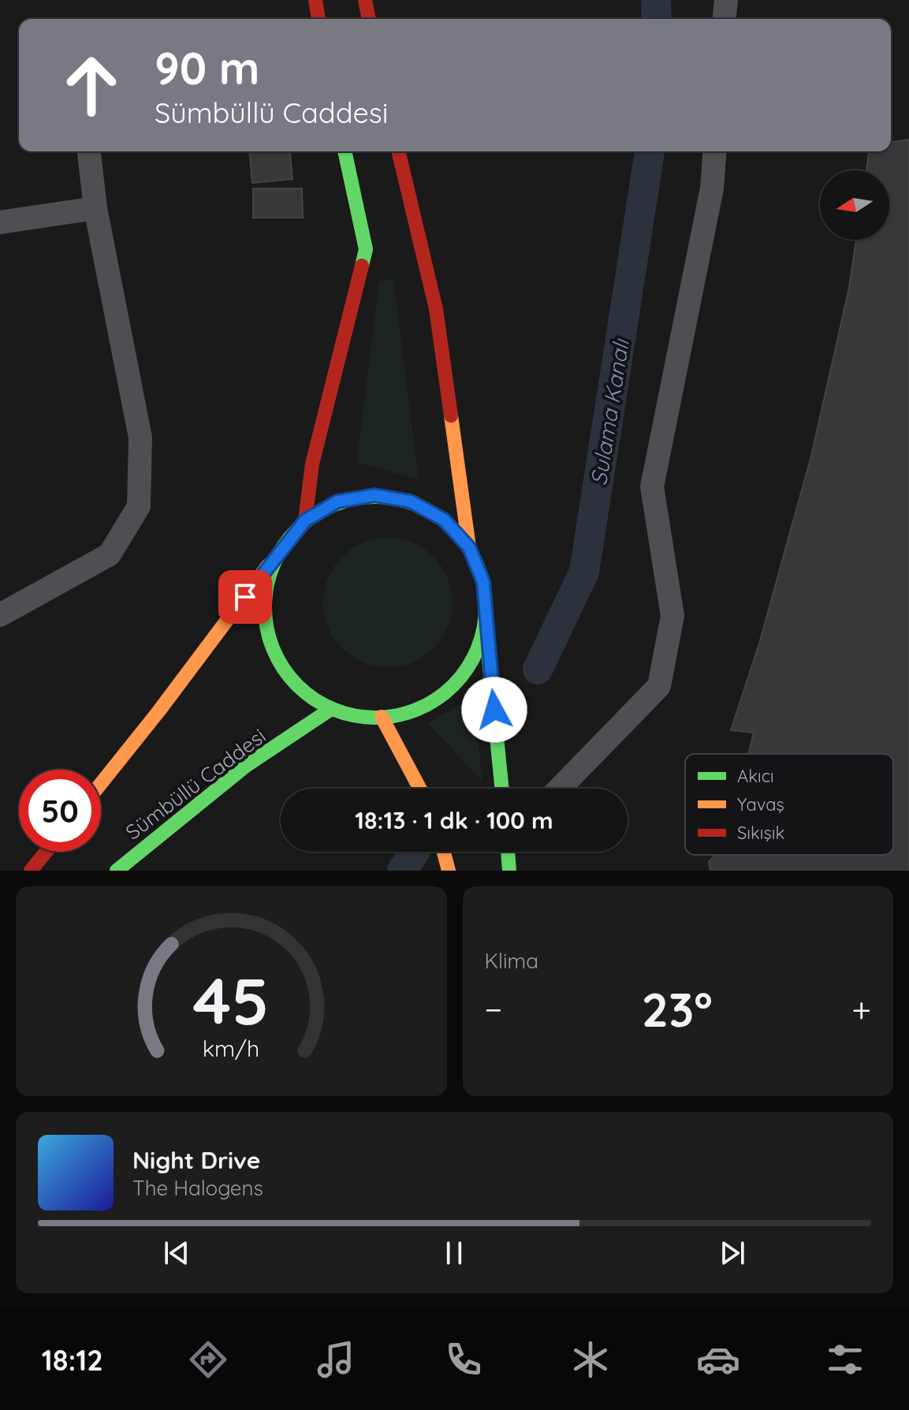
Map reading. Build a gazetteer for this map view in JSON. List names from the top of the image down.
{
  "streets": {
    "main road": ["Sümbüllü Caddesi"]
  },
  "water": ["Sulama Kanalı"],
  "legend": ["Akıcı", "Yavaş", "Sıkışık"],
  "north": "left",
  "page": {
    "turn": ["90 m", "Sümbüllü Caddesi"],
    "limit": "50",
    "trip": "18:13 · 1 dk · 100 m",
    "tile": "Klima",
    "heat": ["−", "23°", "+"],
    "song": ["Night Drive", "The Halogens"],
    "tabs": "18:12",
    "gauge": ["45", "km/h"]
  }
}
